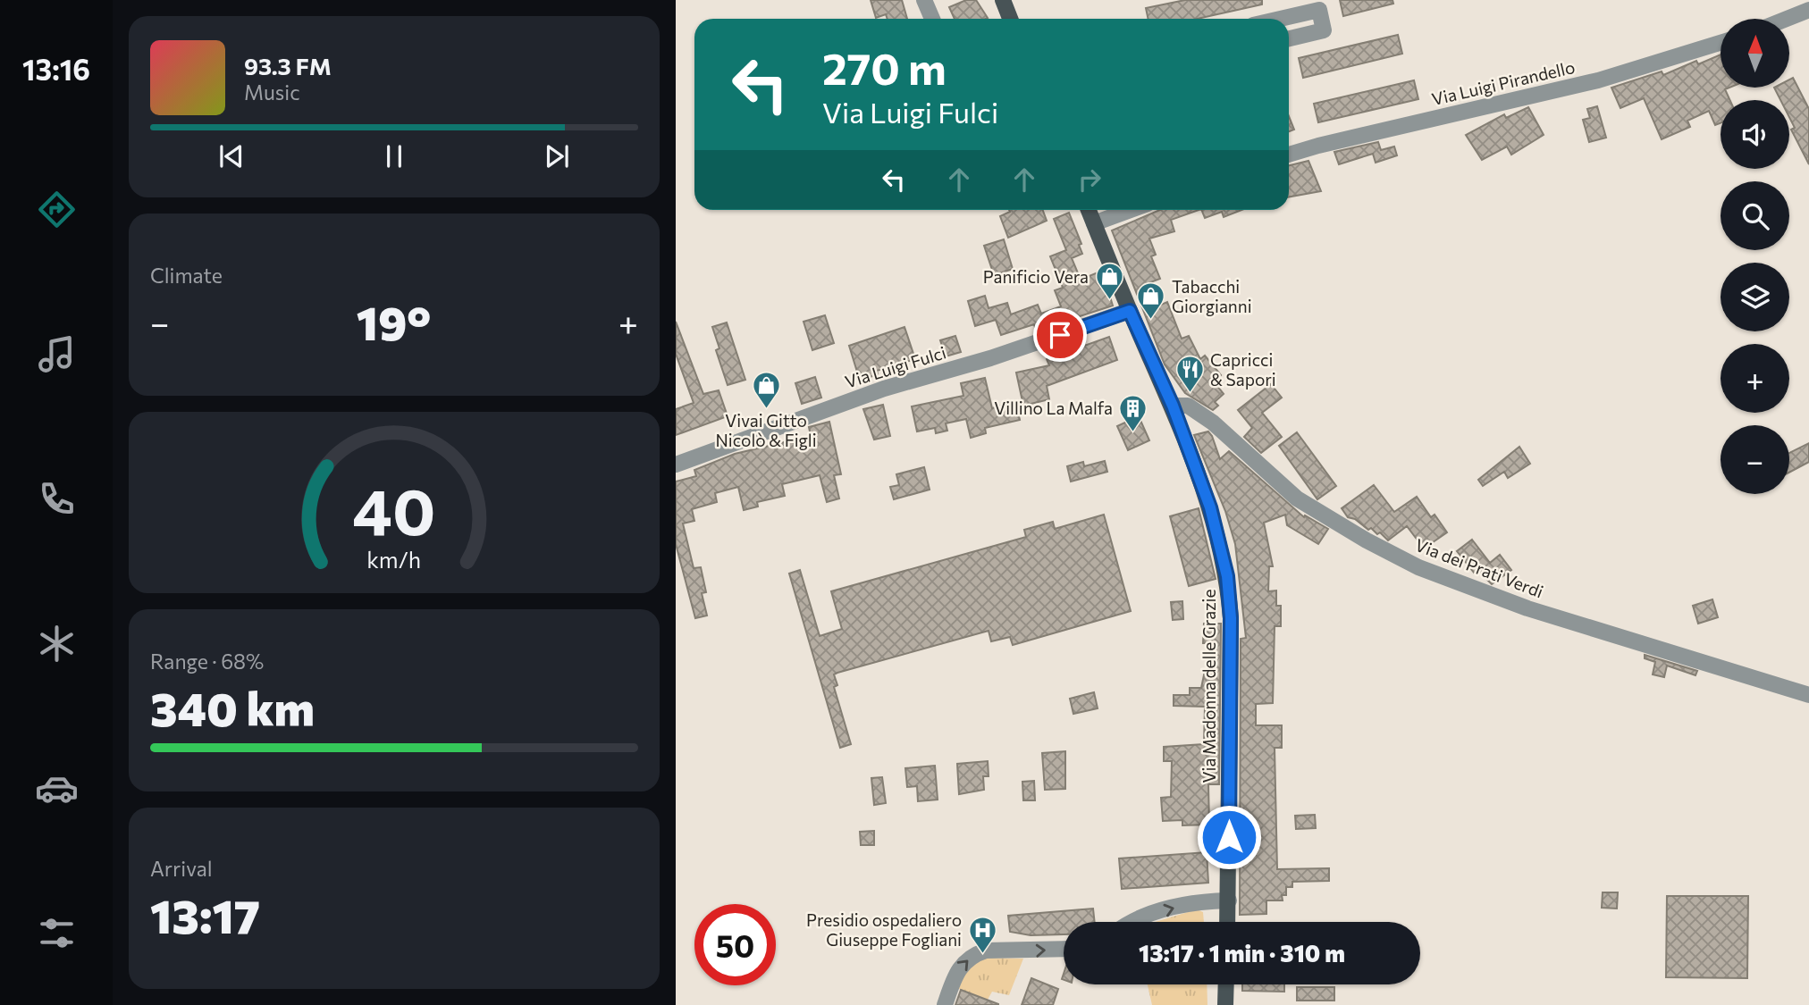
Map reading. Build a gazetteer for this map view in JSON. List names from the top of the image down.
{
  "streets": {
    "main road": ["Via Madonna delle Grazie"],
    "street": ["Via Luigi Pirandello", "Via Luigi Fulci", "Via dei Prati Verdi"]
  },
  "crossings": [
    ["Via Luigi Fulci", "Via Madonna delle Grazie"],
    ["Via dei Prati Verdi", "Via Madonna delle Grazie"]
  ],
  "places": {
    "shop": ["Panificio Vera", "Tabacchi Giorgianni", "Vivai Gitto Nicolò & Figli"],
    "restaurant": ["Capricci & Sapori"],
    "building": ["Villino La Malfa"],
    "hospital": ["Presidio ospedaliero Giuseppe Fogliani"]
  },
  "north": "top",
  "page": {
    "tabs": "13:16",
    "map_buttons": ["+", "−"],
    "turn": ["270 m", "Via Luigi Fulci"],
    "song": ["93.3 FM", "Music"],
    "tile": [
      "Climate",
      ["Range · 68%", "340 km"],
      ["Arrival", "13:17"]
    ],
    "heat": ["−", "19°", "+"],
    "limit": "50",
    "trip": "13:17 · 1 min · 310 m",
    "gauge": ["40", "km/h"]
  }
}
